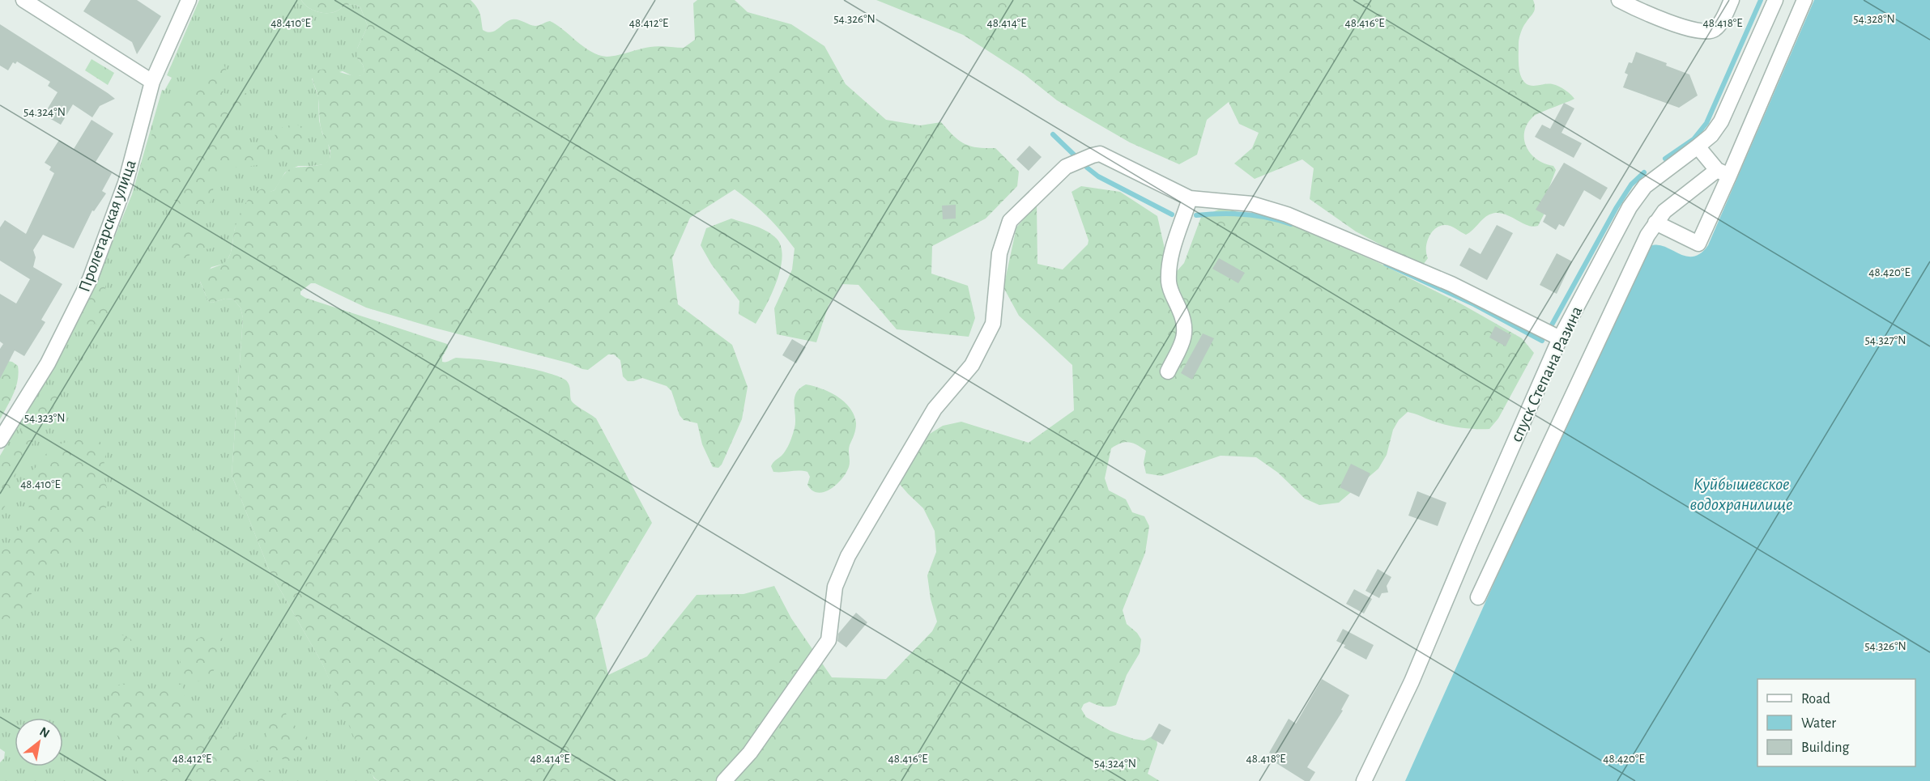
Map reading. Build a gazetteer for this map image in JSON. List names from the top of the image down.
{
  "streets": {
    "street": ["Пролетарская улица", "спуск Степана Разина"]
  },
  "water": ["Куйбышевское водохранилище"],
  "legend": ["Road", "Water", "Building"],
  "north": "top right",
  "coordinates": [
    "54.328°N",
    "54.326°N",
    "48.412°E",
    "48.414°E",
    "48.416°E",
    "48.418°E",
    "48.410°E",
    "54.324°N",
    "48.420°E",
    "54.327°N",
    "54.323°N"
  ]
}
